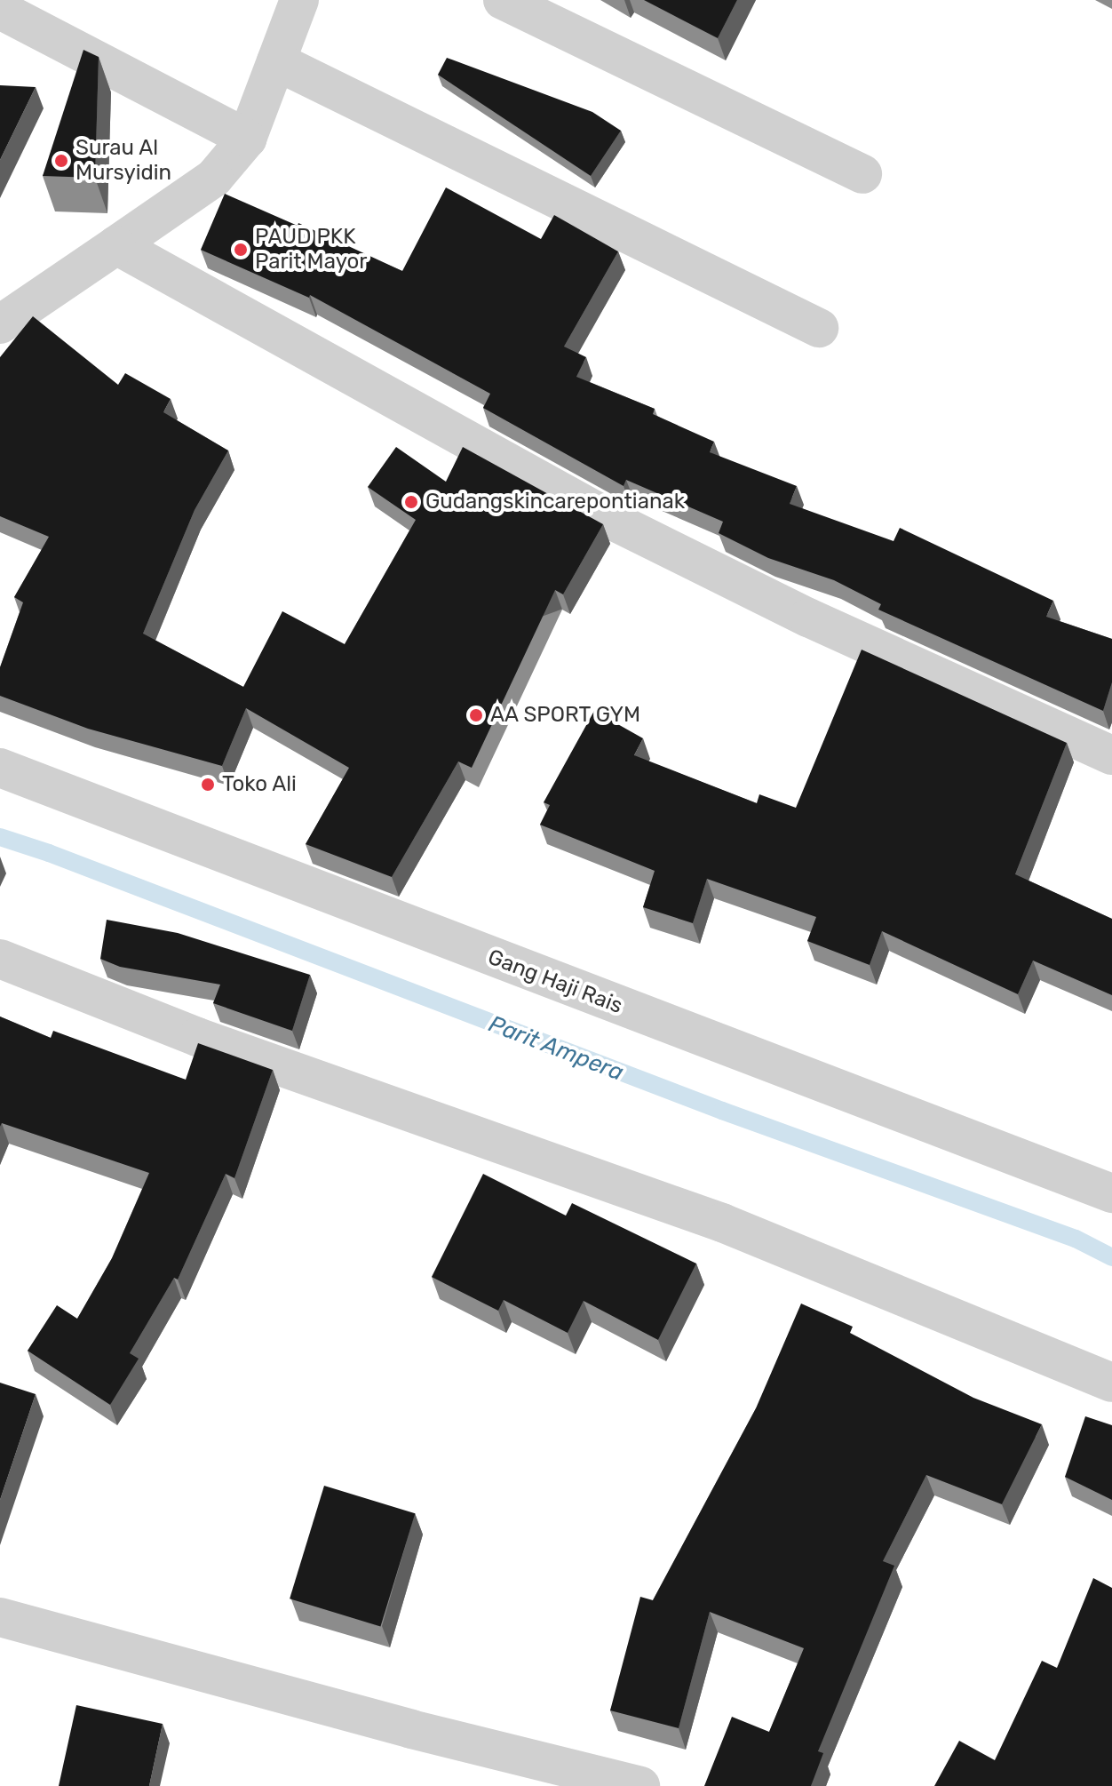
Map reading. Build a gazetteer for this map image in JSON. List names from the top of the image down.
{
  "streets": {
    "street": ["Gang Haji Rais"]
  },
  "water": ["Parit Ampera"],
  "places": [
    "Surau Al Mursyidin",
    "PAUD PKK Parit Mayor",
    "Gudangskincarepontianak",
    "AA SPORT GYM",
    "Toko Ali"
  ]
}
